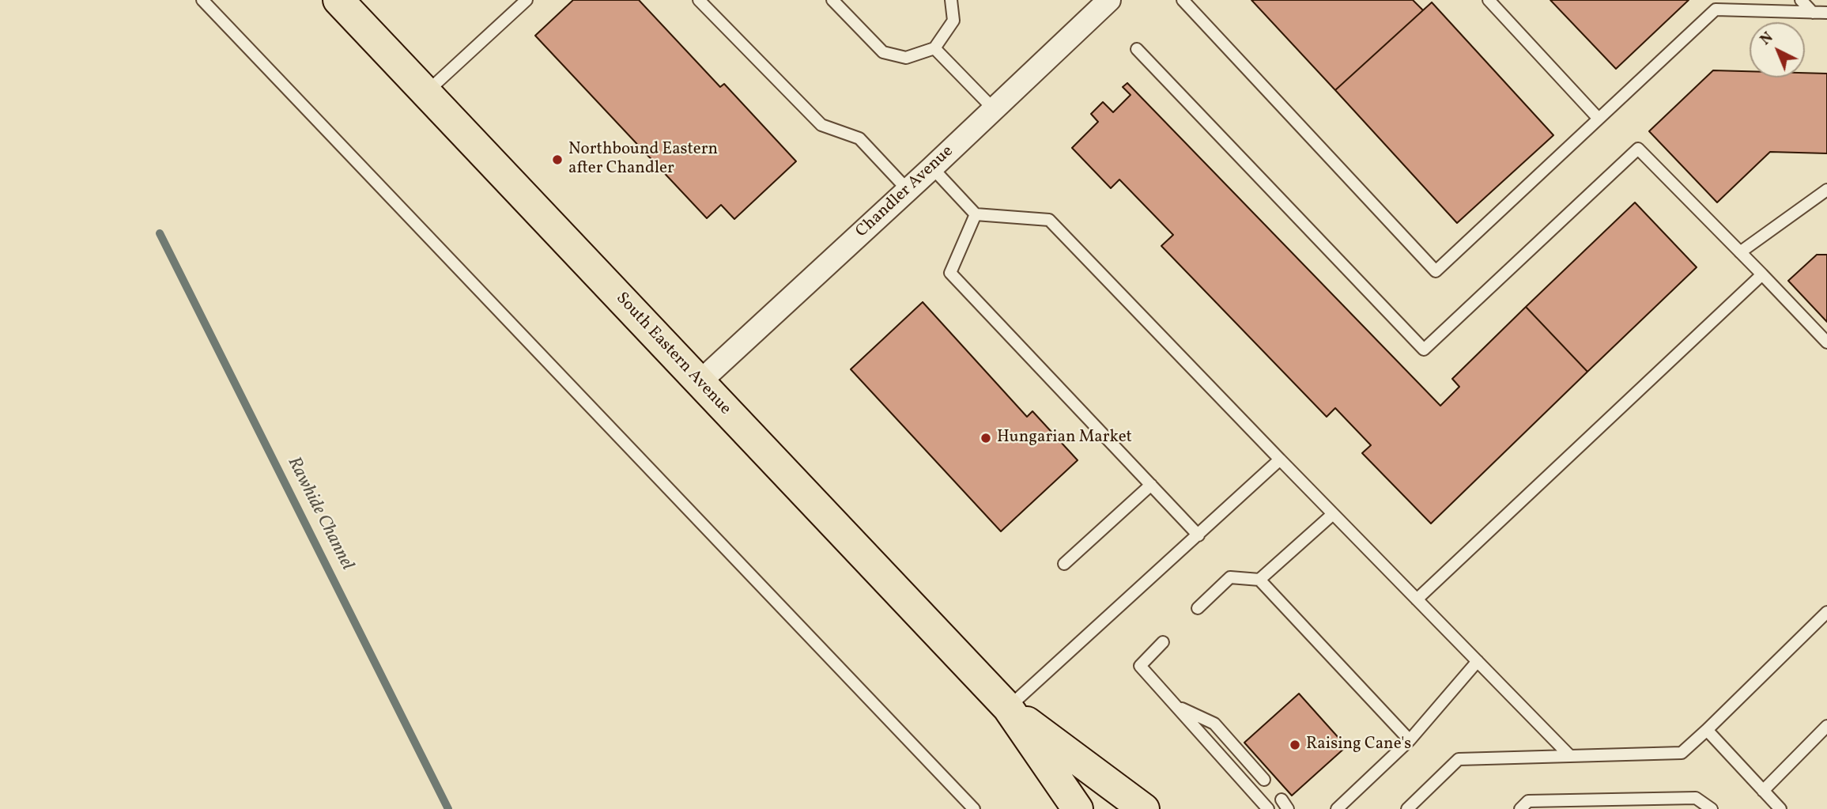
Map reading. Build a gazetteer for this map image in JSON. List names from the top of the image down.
{
  "streets": {
    "main road": ["South Eastern Avenue"],
    "street": ["Chandler Avenue"]
  },
  "crossings": [
    ["Chandler Avenue", "South Eastern Avenue"]
  ],
  "water": ["Rawhide Channel"],
  "places": ["Northbound Eastern after Chandler", "Hungarian Market", "Raising Cane's"],
  "north": "top left"
}
